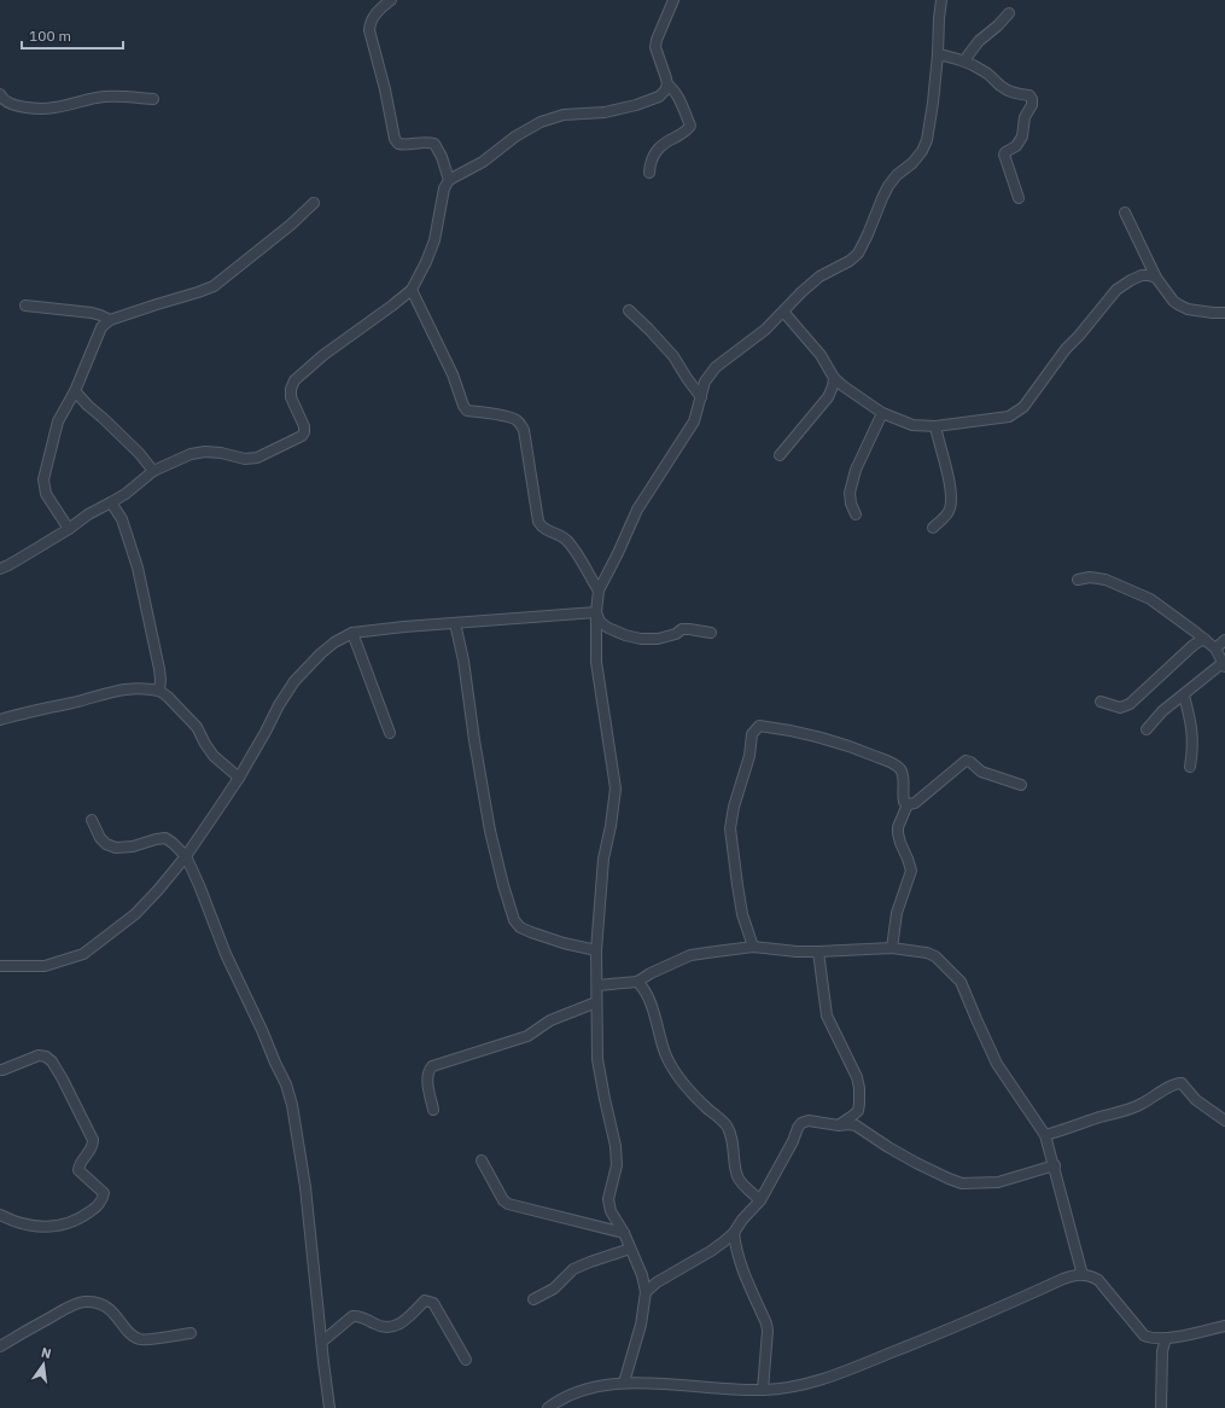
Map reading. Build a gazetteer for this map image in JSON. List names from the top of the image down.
{
  "scale_bar": "100 m",
  "north": "top"
}
